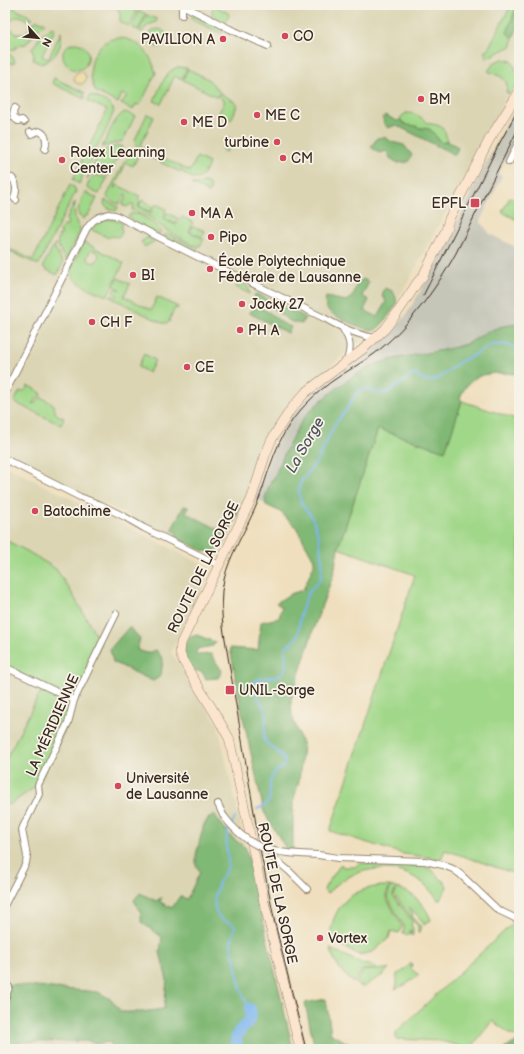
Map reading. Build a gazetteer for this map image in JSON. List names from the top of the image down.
{
  "streets": {
    "street": ["ROUTE DE LA SORGE", "LA MÉRIDIENNE"]
  },
  "water": ["La Sorge"],
  "places": {
    "other": [
      "CO",
      "PAVILION A",
      "BM",
      "ME C",
      "ME D",
      "turbine",
      "CM",
      "Rolex Learning Center",
      "MA A",
      "Pipo",
      "École Polytechnique Fédérale de Lausanne",
      "BI",
      "Jocky 27",
      "CH F",
      "PH A",
      "CE",
      "Batochime",
      "Université de Lausanne",
      "Vortex"
    ],
    "transit": ["EPFL", "UNIL-Sorge"]
  },
  "north": "bottom right"
}
